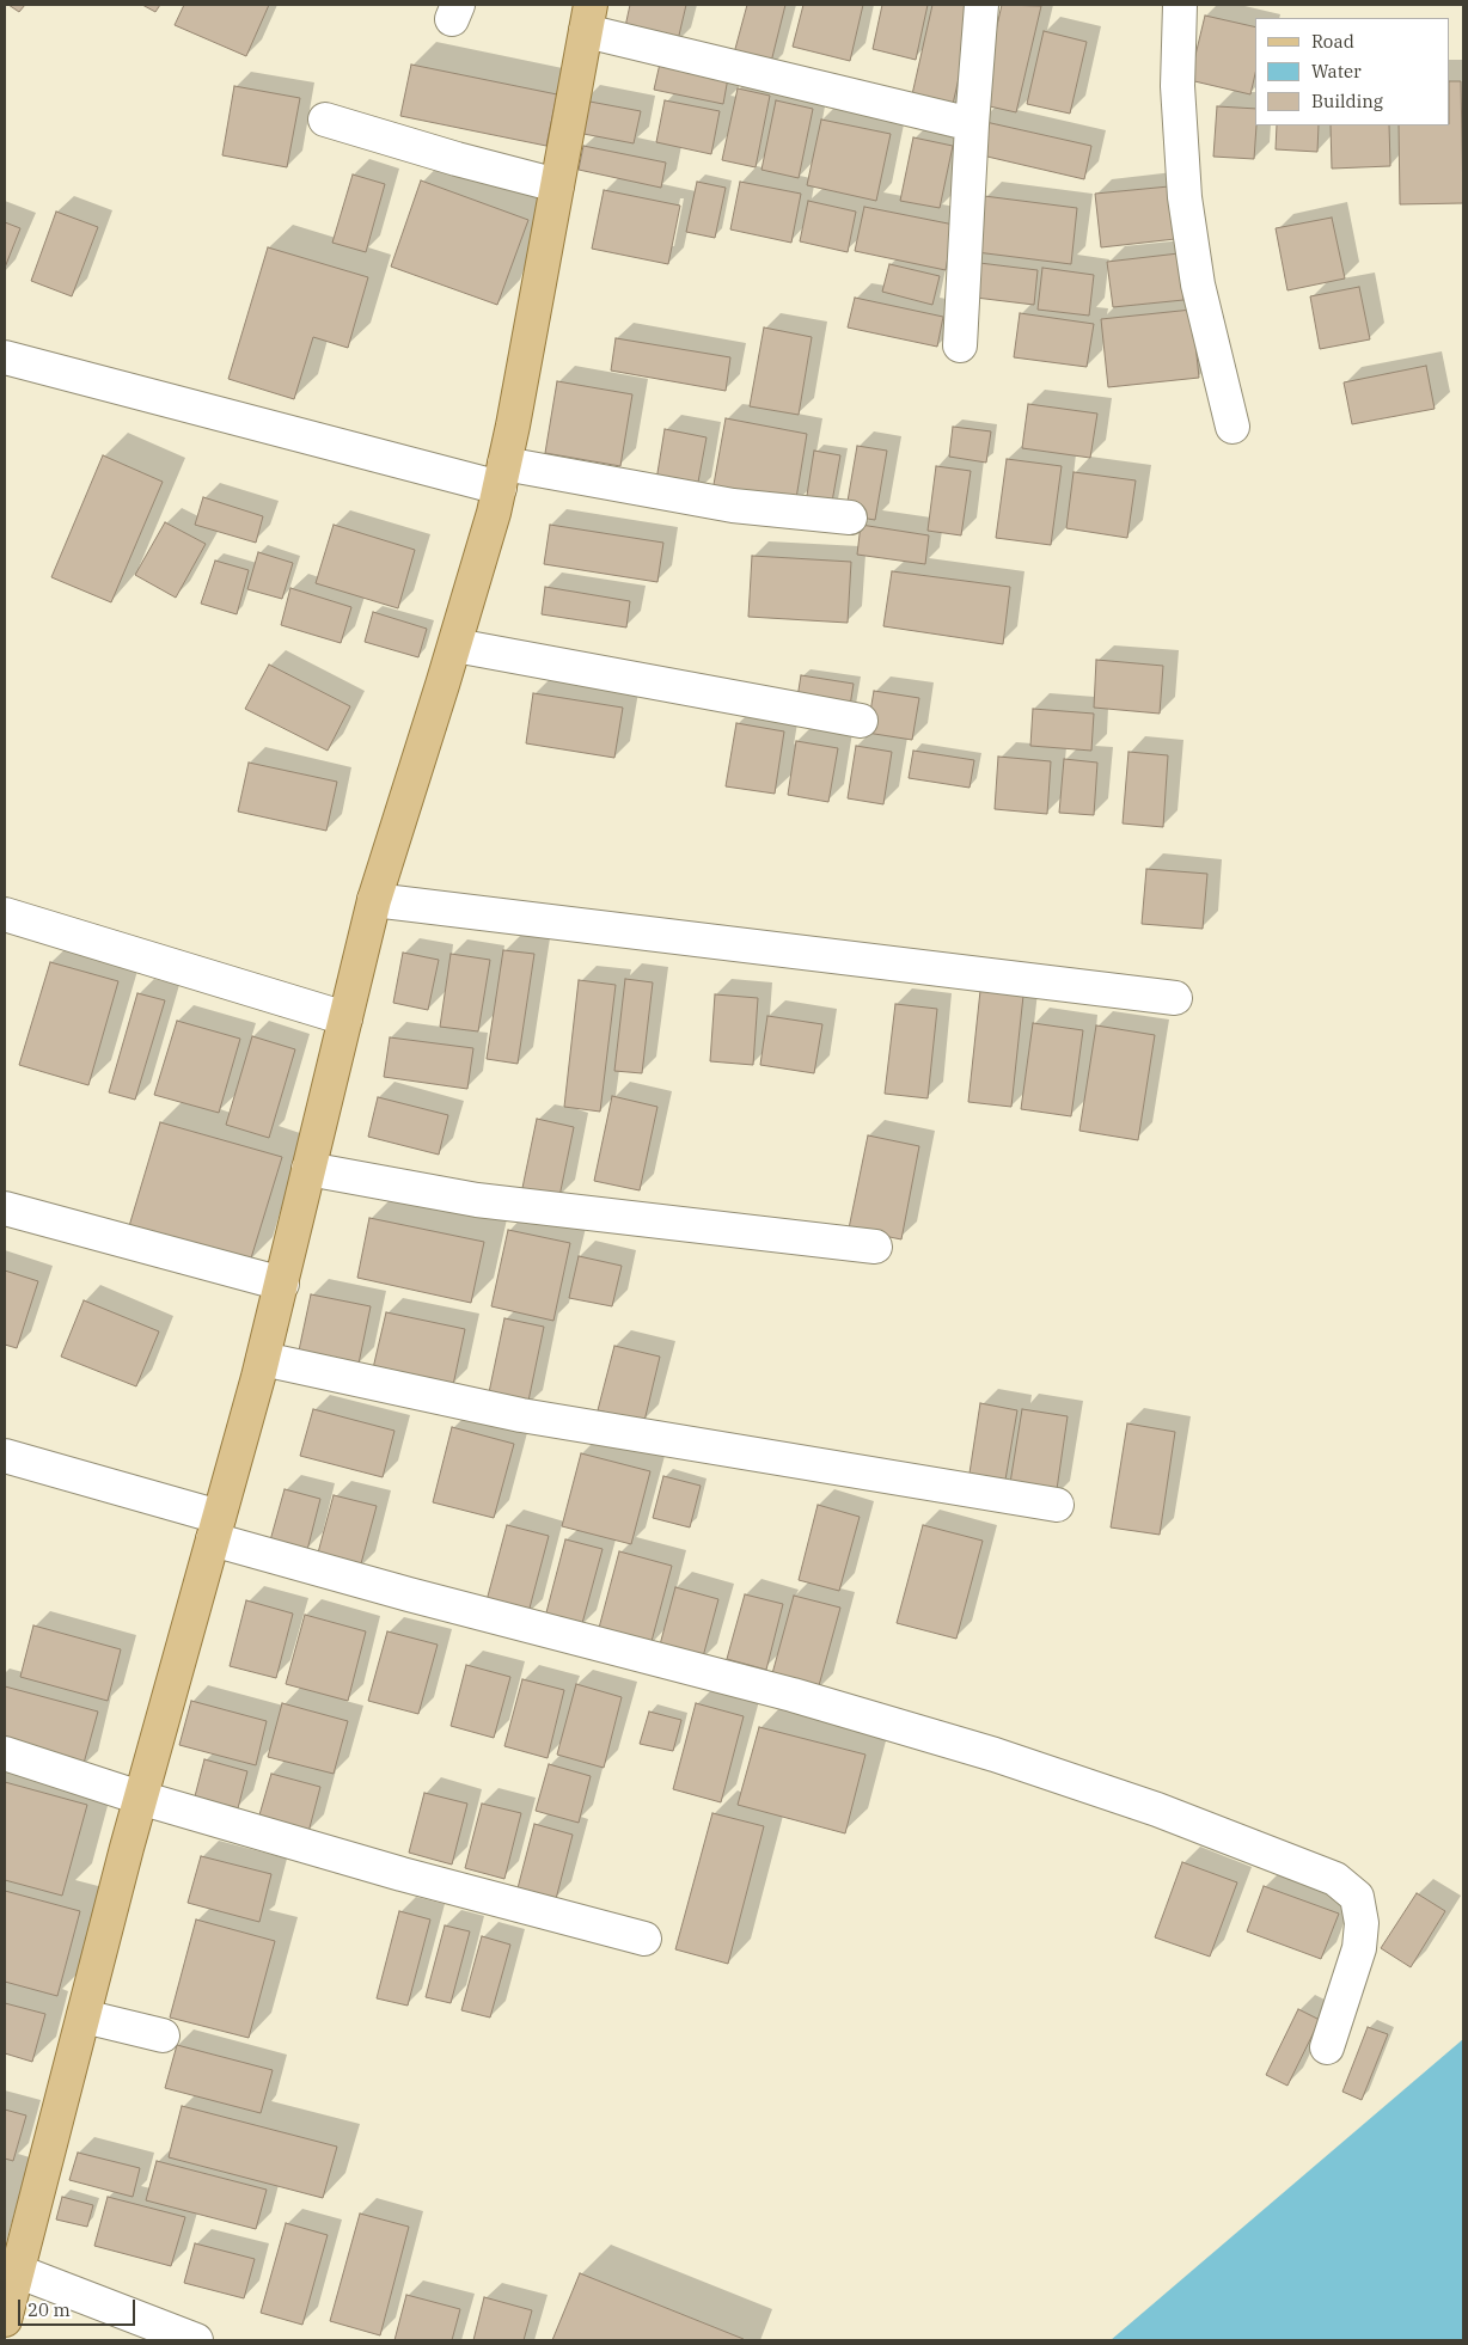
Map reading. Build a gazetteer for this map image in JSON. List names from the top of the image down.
{
  "legend": ["Road", "Water", "Building"],
  "scale_bar": "20 m"
}
